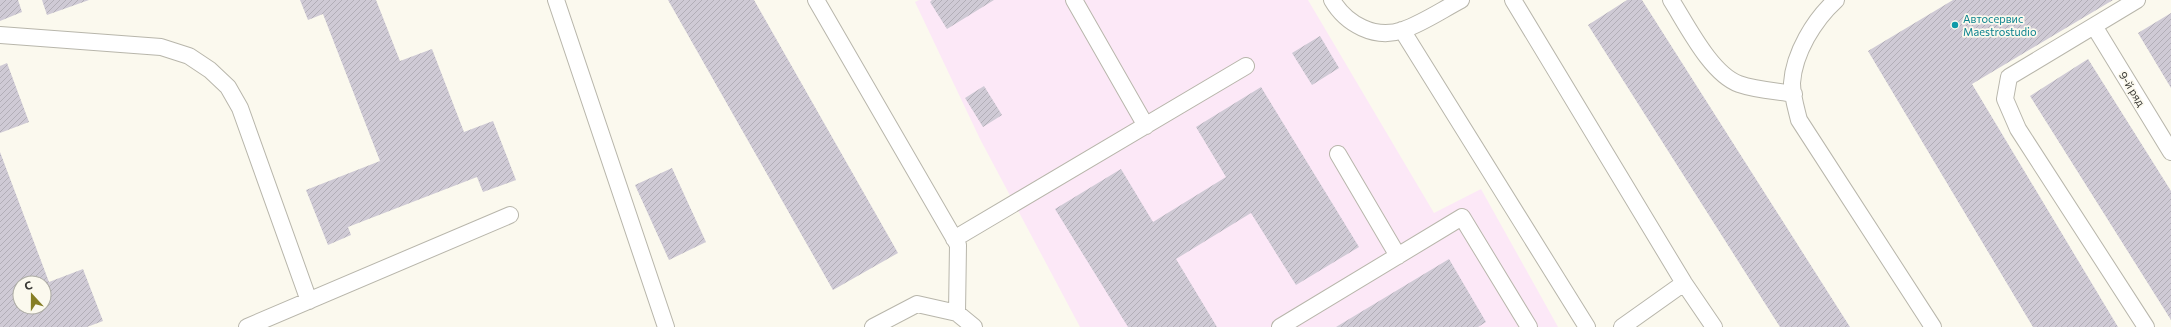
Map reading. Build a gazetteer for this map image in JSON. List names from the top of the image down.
{
  "streets": {
    "lane": ["9-й ряд"]
  },
  "places": ["Автосервис Maestrostudio"],
  "north": "top"
}
